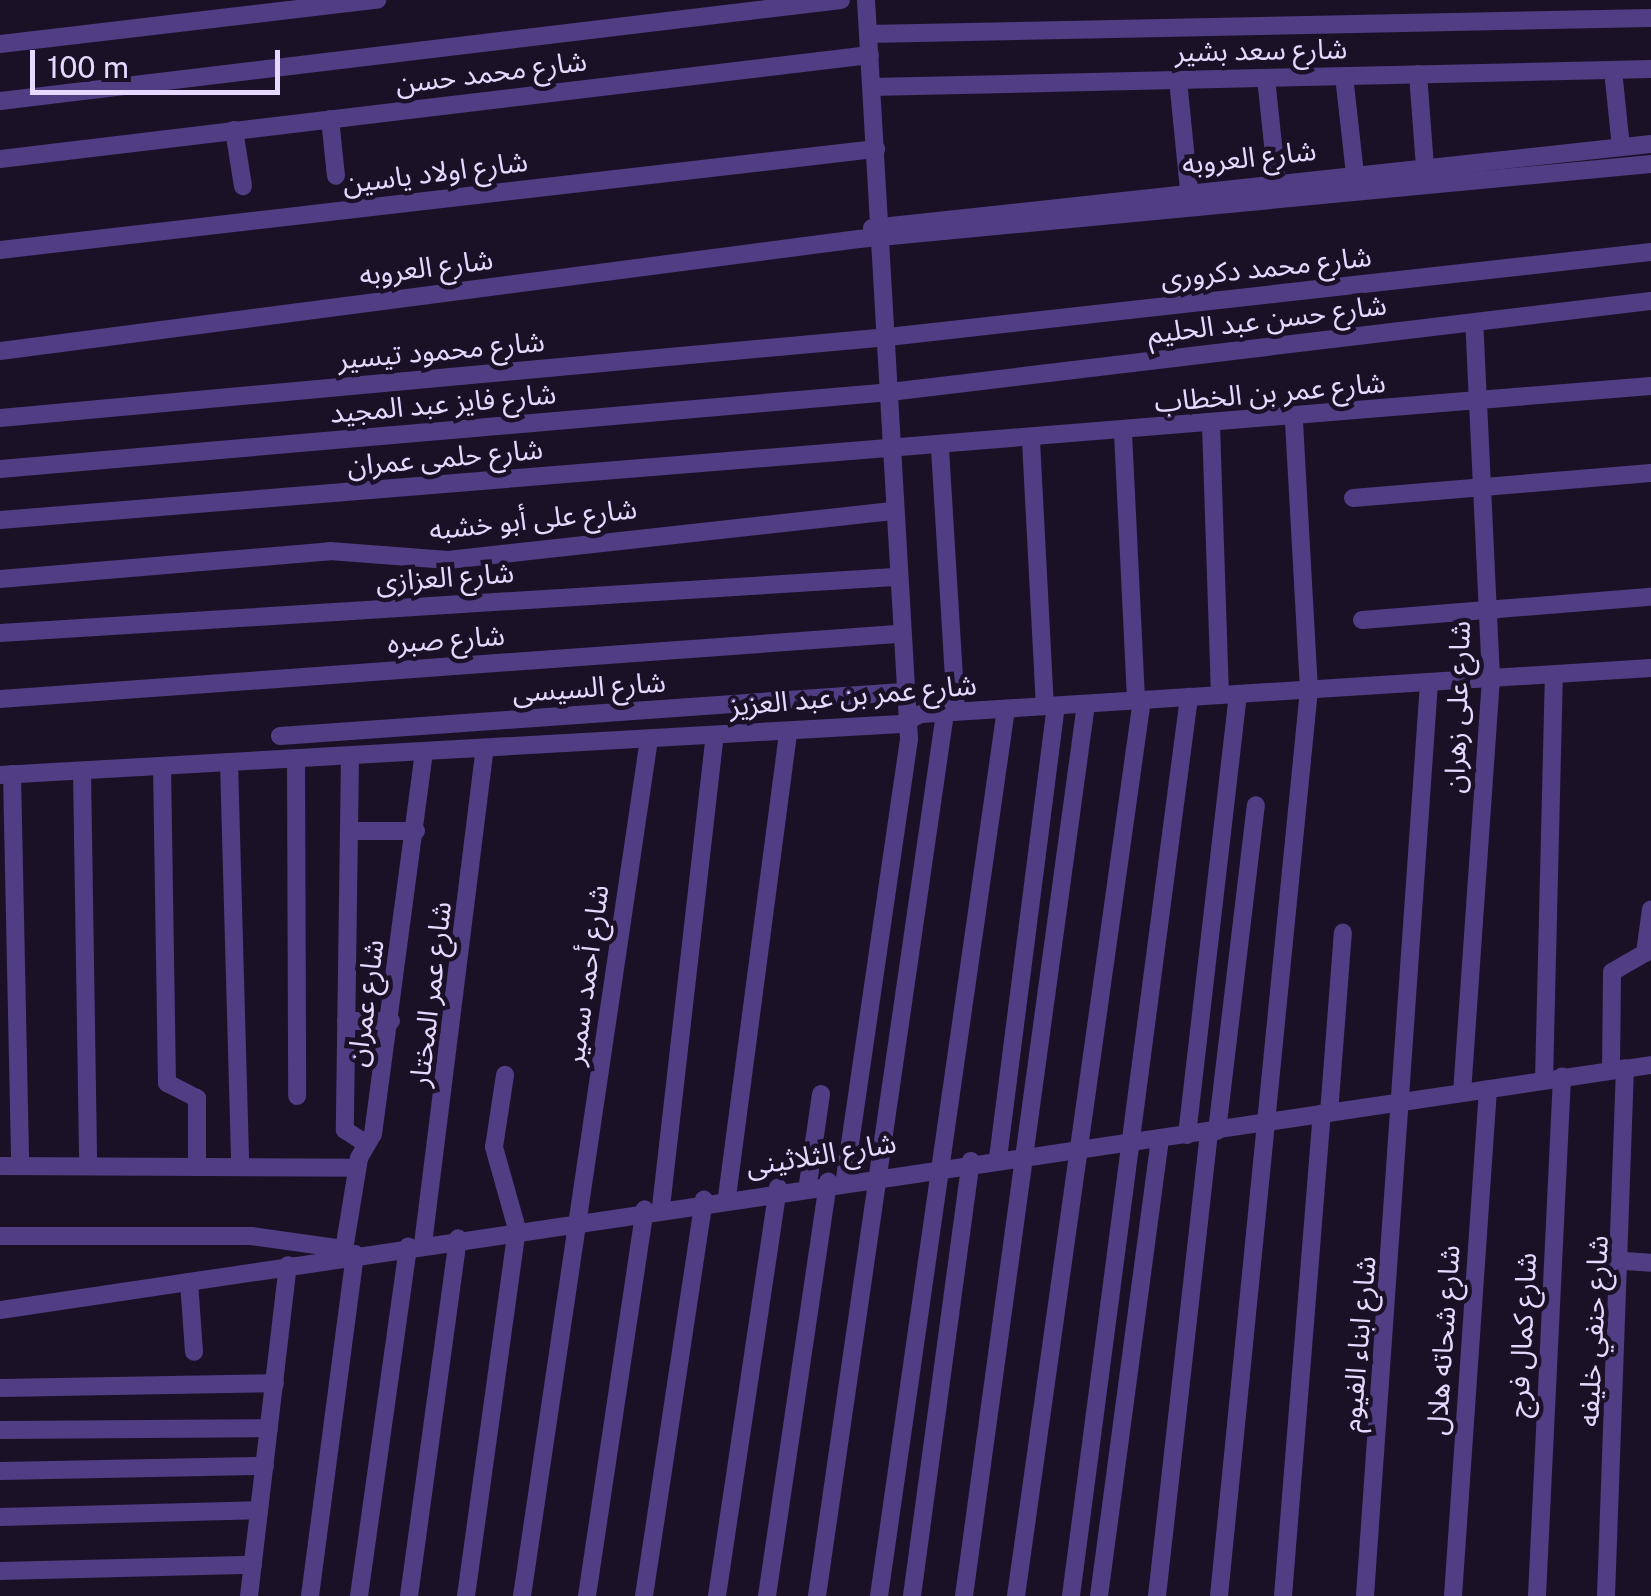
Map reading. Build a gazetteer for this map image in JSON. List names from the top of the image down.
{
  "streets": {
    "street": [
      "شارع سعد بشير",
      "شارع محمد حسن",
      "شارع العروبه",
      "شارع اولاد ياسين",
      "شارع محمد دكرورى",
      "شارع حسن عبد الحليم",
      "شارع محمود تيسير",
      "شارع عمر بن الخطاب",
      "شارع فايز عبد المجيد",
      "شارع حلمى عمران",
      "شارع على أبو خشبه",
      "شارع العزازى",
      "شارع صبره",
      "شارع السيسى",
      "شارع عمر بن عبد العزيز",
      "شارع على زهران",
      "شارع أحمد سمير",
      "شارع عمر المختار",
      "شارع عمران",
      "شارع الثلاثينى",
      "شارع حنفي خليفه",
      "شارع كمال فرج",
      "شارع شحاته هلال",
      "شارع ابناء الفيوم"
    ]
  },
  "crossings": [
    ["شارع محمد دكرورى", "شارع محمود تيسير"],
    ["شارع حسن عبد الحليم", "شارع فايز عبد المجيد"],
    ["شارع حسن عبد الحليم", "شارع على زهران"],
    ["شارع عمر بن الخطاب", "شارع حلمى عمران"],
    ["شارع عمر بن الخطاب", "شارع على زهران"],
    ["شارع عمر بن عبد العزيز", "شارع على زهران"],
    ["شارع عمر بن عبد العزيز", "شارع أحمد سمير"],
    ["شارع عمر بن عبد العزيز", "شارع عمر المختار"],
    ["شارع عمر بن عبد العزيز", "شارع عمران"],
    ["شارع عمر بن عبد العزيز", "شارع كمال فرج"],
    ["شارع عمر بن عبد العزيز", "شارع ابناء الفيوم"],
    ["شارع على زهران", "شارع الثلاثينى"],
    ["شارع أحمد سمير", "شارع الثلاثينى"],
    ["شارع عمر المختار", "شارع الثلاثينى"],
    ["شارع عمران", "شارع الثلاثينى"],
    ["شارع الثلاثينى", "شارع حنفي خليفه"],
    ["شارع الثلاثينى", "شارع كمال فرج"],
    ["شارع الثلاثينى", "شارع شحاته هلال"],
    ["شارع الثلاثينى", "شارع ابناء الفيوم"]
  ],
  "scale_bar": "100 m"
}
